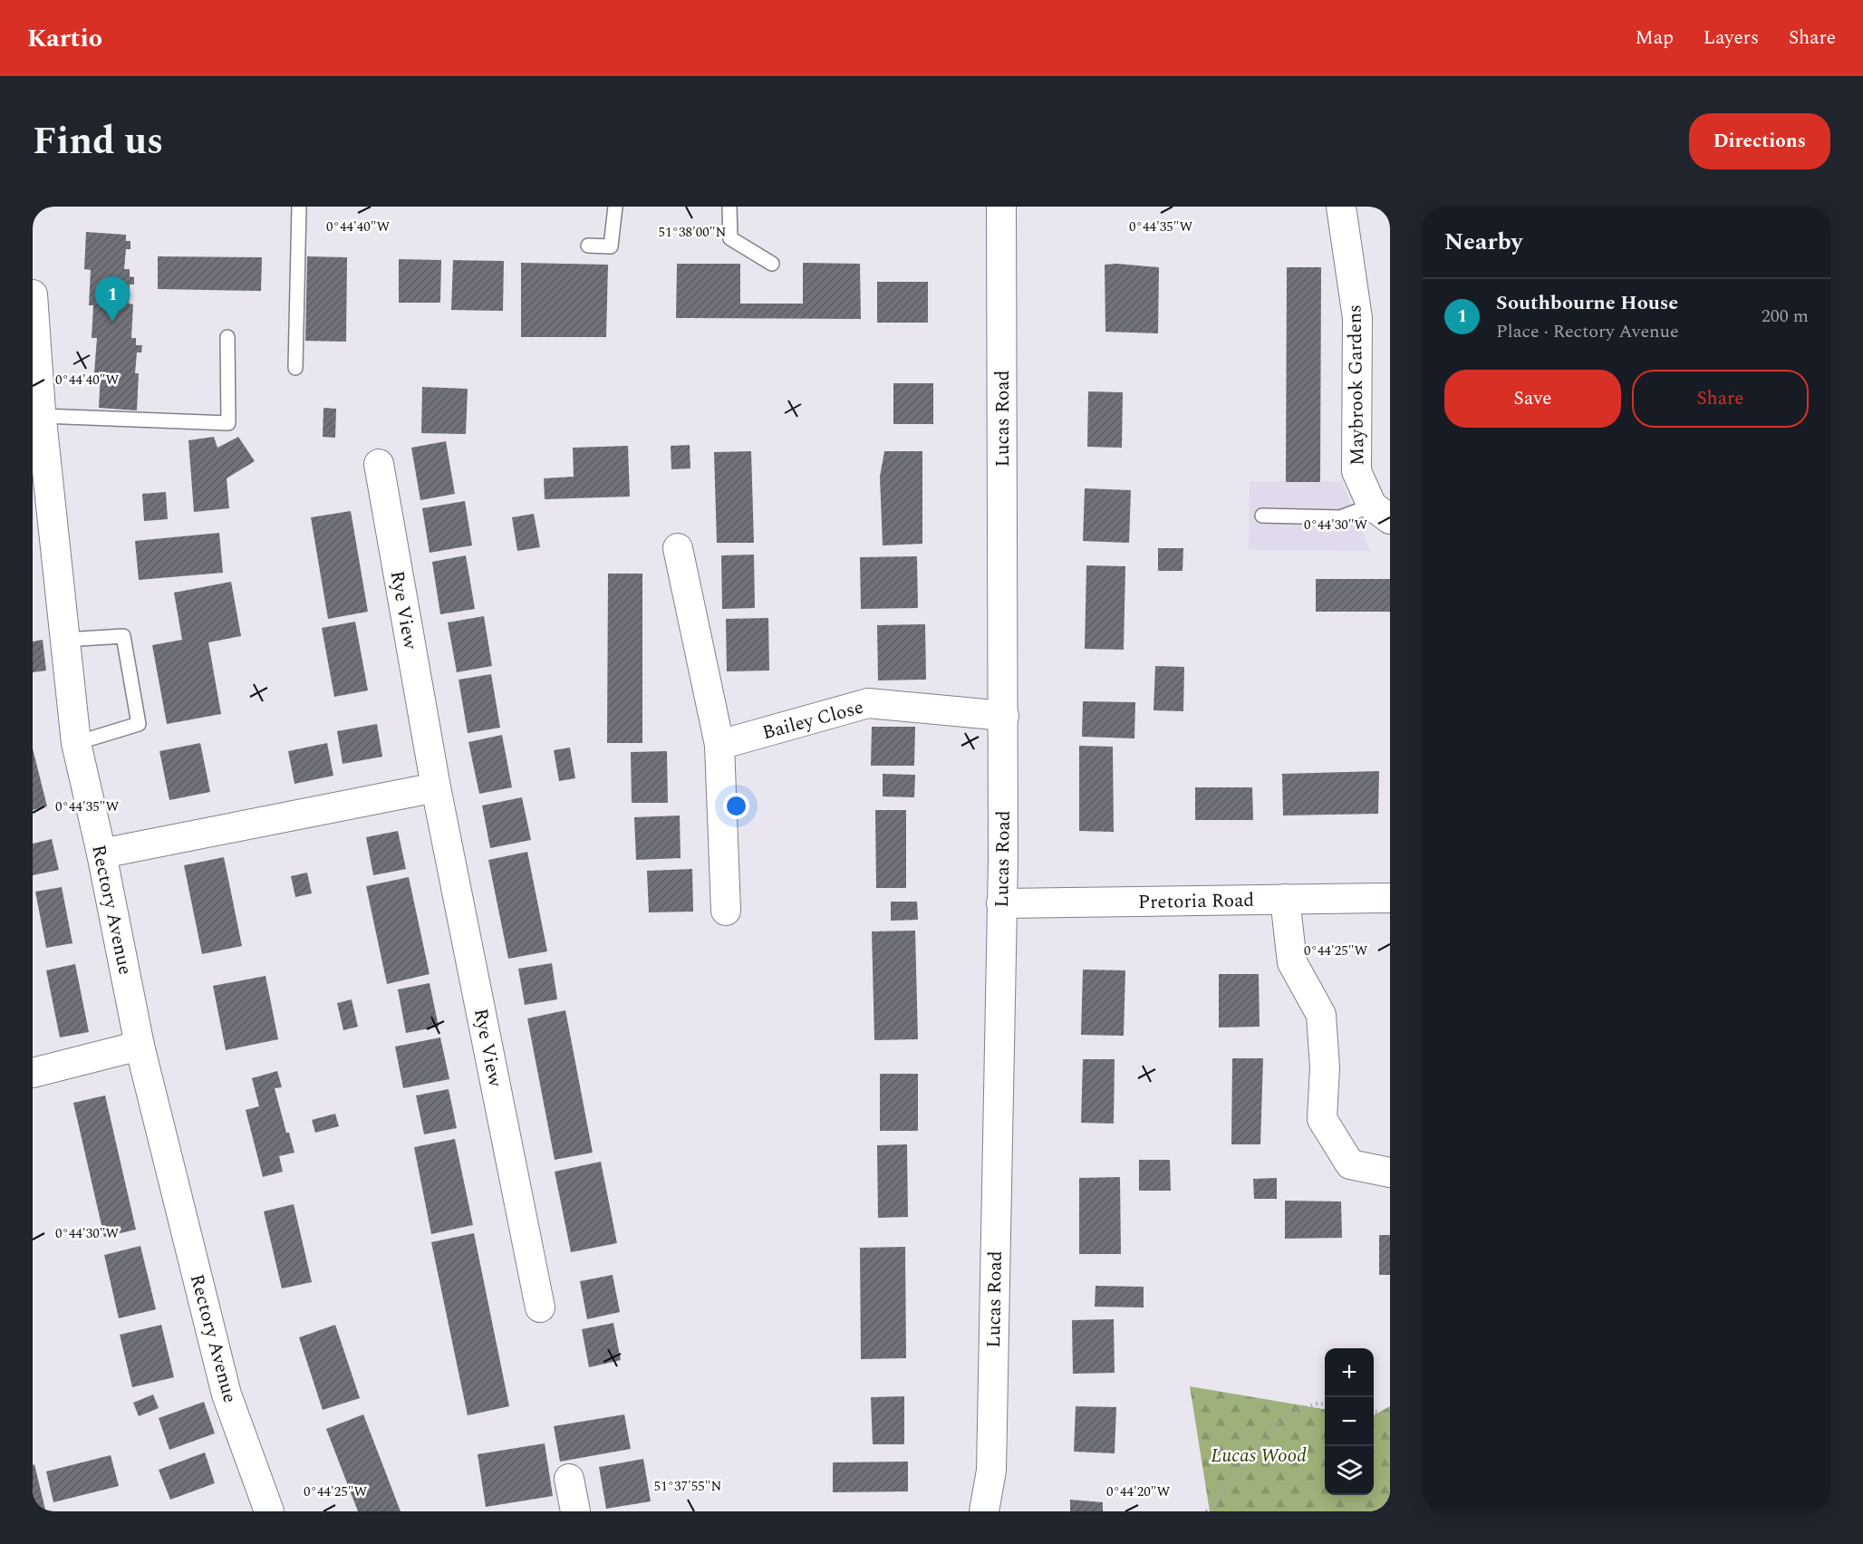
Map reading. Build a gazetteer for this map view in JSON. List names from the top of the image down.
{
  "streets": {
    "street": [
      "Maybrook Gardens",
      "Lucas Road",
      "Rye View",
      "Bailey Close",
      "Pretoria Road",
      "Rectory Avenue"
    ]
  },
  "crossings": [
    ["Lucas Road", "Bailey Close"],
    ["Lucas Road", "Pretoria Road"]
  ],
  "parks": ["Lucas Wood"],
  "page": {
    "header": "Kartio",
    "nav": ["Map", "Layers", "Share"],
    "title": "Find us",
    "buttons": [
      "Directions",
      ["Save", "Share"]
    ],
    "heading": "Nearby",
    "pins": "1",
    "list": [
      {
        "mark": "1",
        "name": "Southbourne House",
        "note": "Place · Rectory Avenue",
        "value": "200 m"
      }
    ],
    "map_buttons": ["+", "−"]
  },
  "coordinates": [
    "0°44'35\"W",
    "0°44'40\"W",
    "51°38'00\"N",
    "0°44'30\"W",
    "0°44'25\"W",
    "51°37'55\"N",
    "0°44'20\"W"
  ]
}
